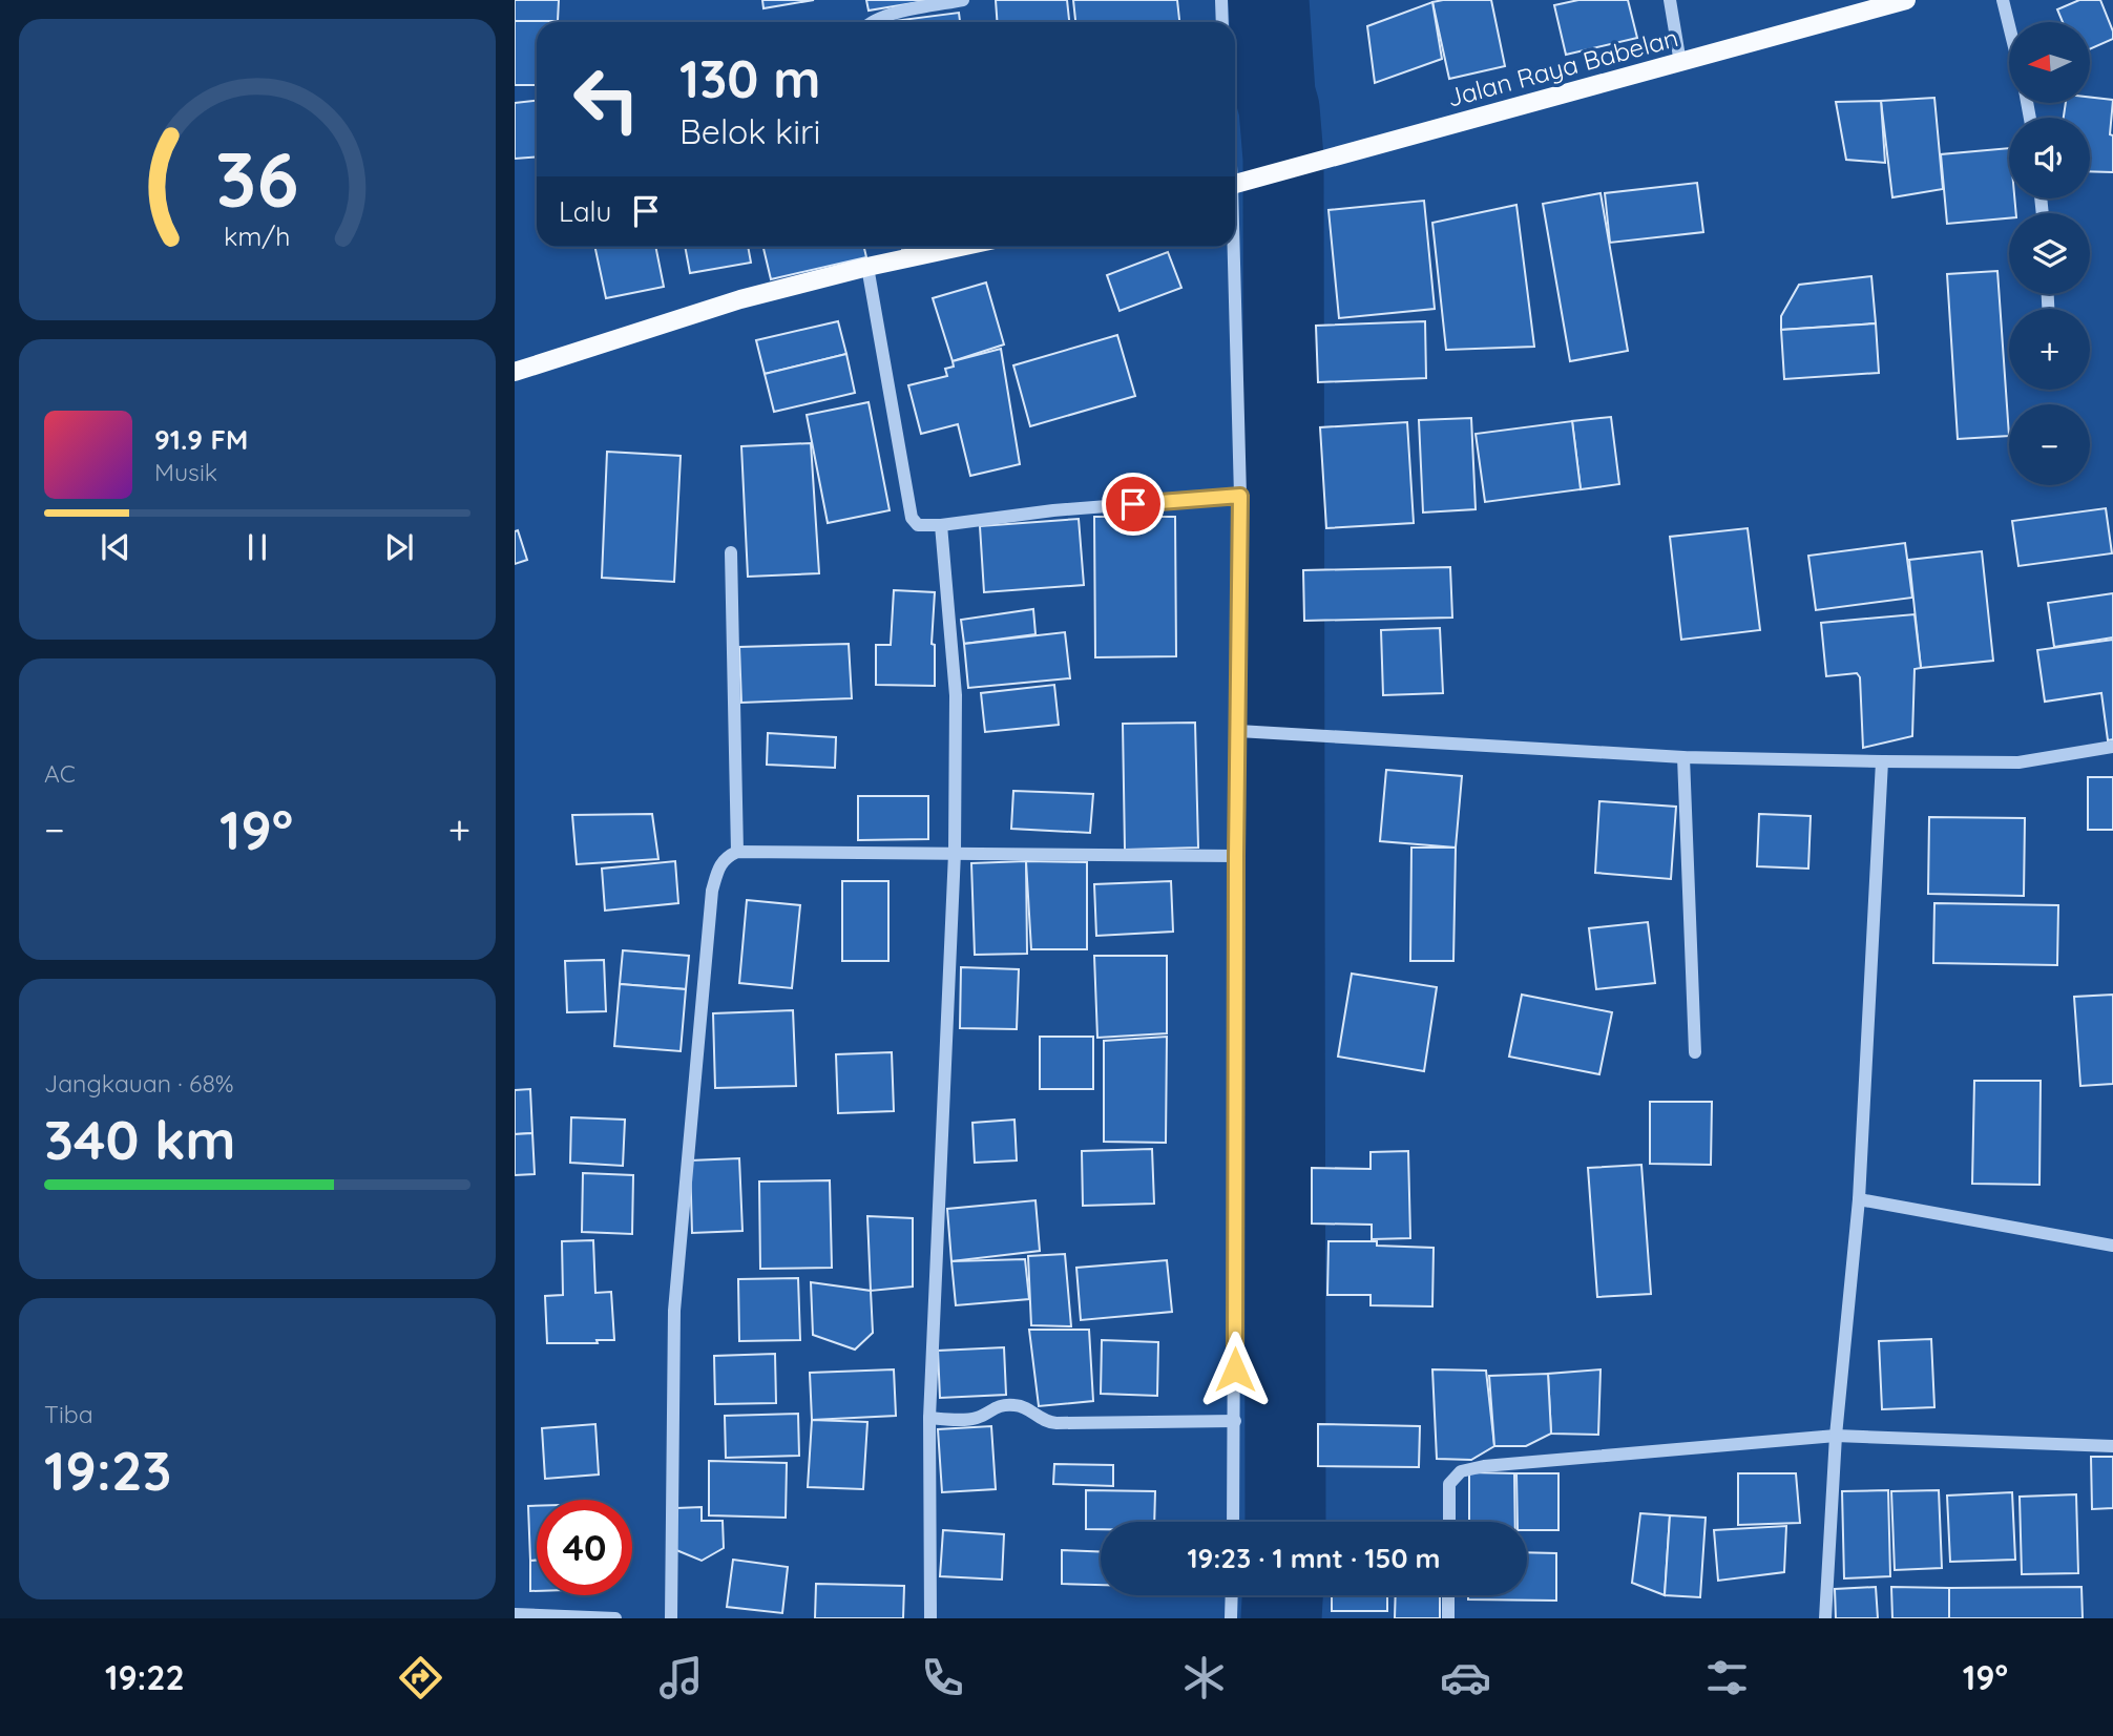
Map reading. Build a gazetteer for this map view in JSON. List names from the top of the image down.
{
  "streets": {
    "main road": ["Jalan Raya Babelan"]
  },
  "north": "left",
  "page": {
    "map_buttons": ["+", "−"],
    "turn": ["130 m", "Belok kiri"],
    "then": "Lalu",
    "song": ["91.9 FM", "Musik"],
    "tile": [
      "AC",
      ["Jangkauan · 68%", "340 km"],
      ["Tiba", "19:23"]
    ],
    "heat": ["−", "19°", "+"],
    "limit": "40",
    "trip": "19:23 · 1 mnt · 150 m",
    "tabs": ["19:22", "19°"],
    "gauge": ["36", "km/h"]
  }
}
